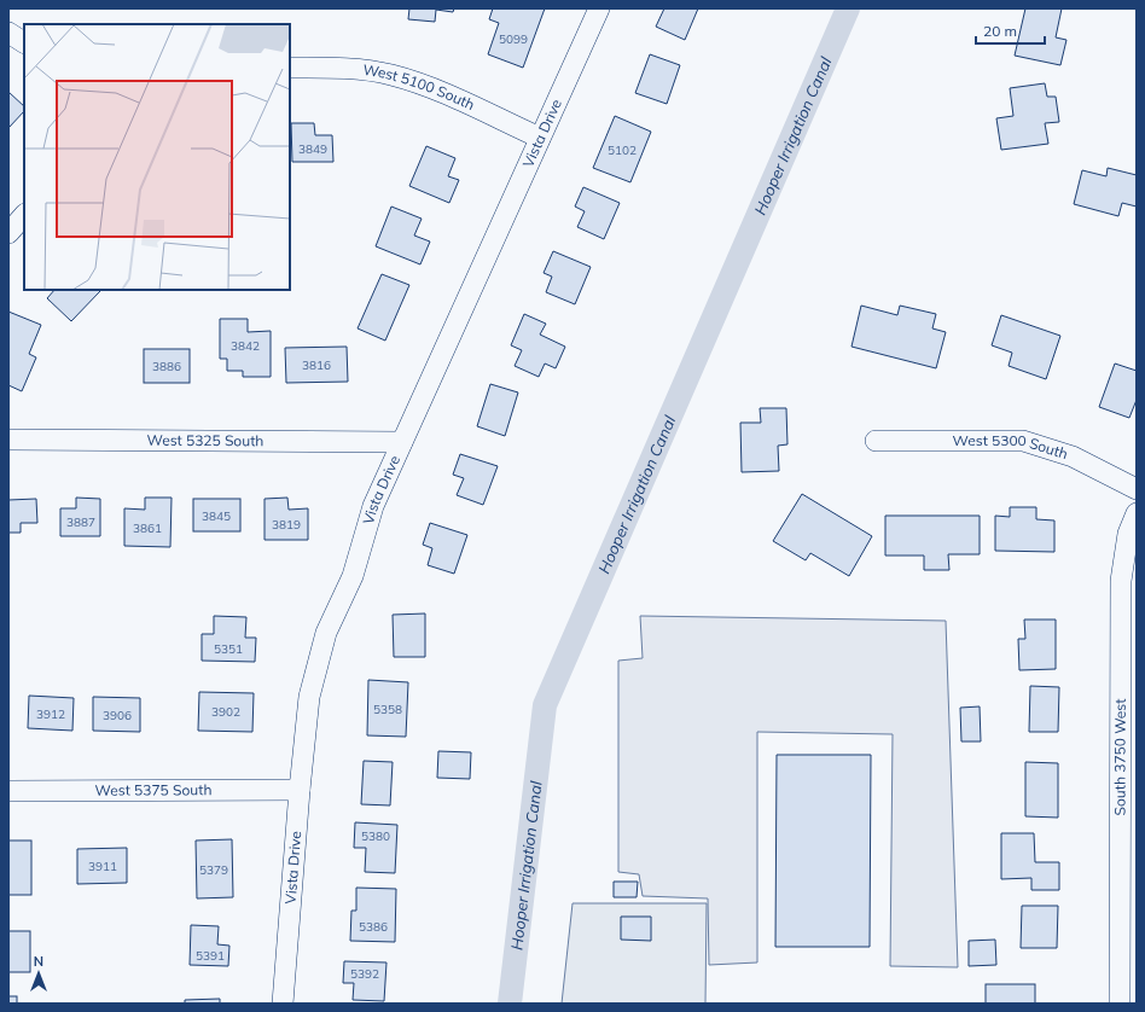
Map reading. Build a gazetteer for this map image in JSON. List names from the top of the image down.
{
  "streets": {
    "street": [
      "West 5100 South",
      "Vista Drive",
      "West 5325 South",
      "West 5300 South",
      "South 3750 West",
      "West 5375 South"
    ]
  },
  "crossings": [
    ["West 5100 South", "Vista Drive"],
    ["Vista Drive", "West 5325 South"],
    ["Vista Drive", "West 5375 South"]
  ],
  "water": ["Hooper Irrigation Canal"],
  "house_numbers": [
    "5099",
    "3849",
    "5102",
    "3842",
    "3816",
    "3886",
    "3845",
    "3887",
    "3819",
    "3861",
    "5351",
    "5358",
    "3902",
    "3912",
    "3906",
    "5380",
    "3911",
    "5379",
    "5386",
    "5391",
    "5392"
  ],
  "scale_bar": "20 m",
  "north": "top"
}
